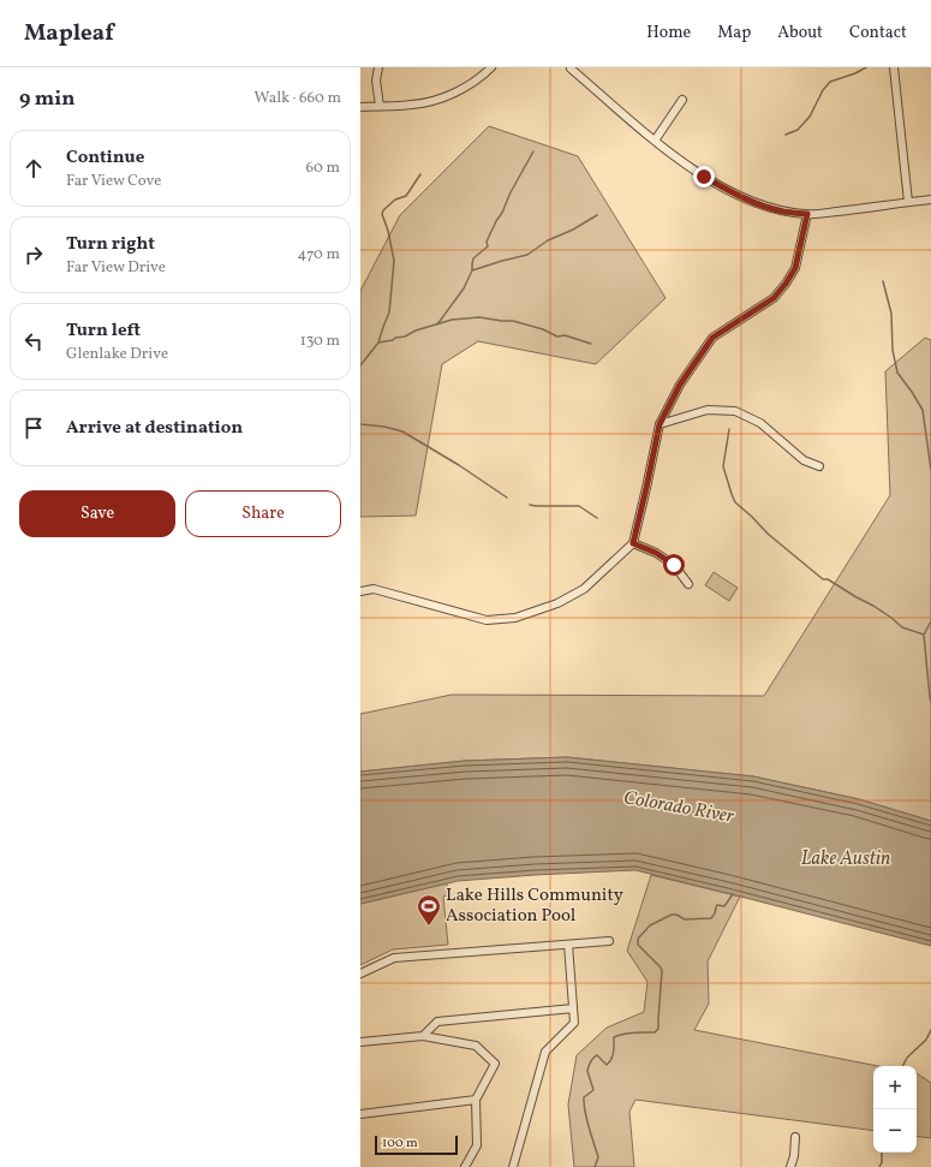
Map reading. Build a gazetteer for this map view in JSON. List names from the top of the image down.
{
  "water": ["Colorado River", "Lake Austin"],
  "places": {
    "sports": ["Lake Hills Community Association Pool"]
  },
  "scale_bar": "100 m",
  "page": {
    "header": "Mapleaf",
    "nav": [
      "Home",
      "Map",
      "About",
      "Contact"
    ],
    "heading": ["9 min", "Walk · 660 m"],
    "list": [
      ["Continue", "Far View Cove", "60 m"],
      ["Turn right", "Far View Drive", "470 m"],
      ["Turn left", "Glenlake Drive", "130 m"],
      "Arrive at destination"
    ],
    "buttons": ["Save", "Share"],
    "map_buttons": ["+", "−"],
    "scale": "100 m"
  }
}
